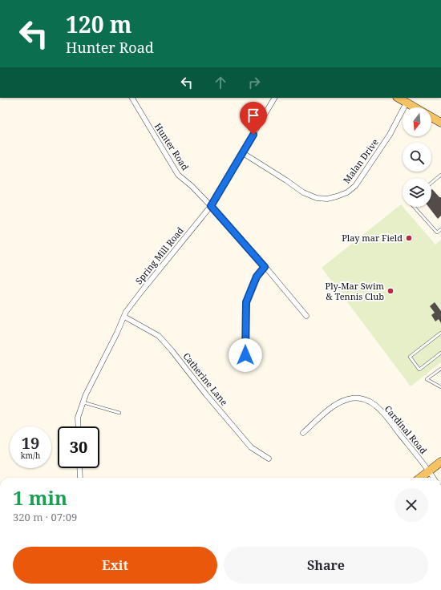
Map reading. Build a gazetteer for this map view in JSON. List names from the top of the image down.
{
  "streets": {
    "street": [
      "Hunter Road",
      "Malan Drive",
      "Spring Mill Road",
      "Catherine Lane",
      "Cardinal Road"
    ]
  },
  "crossings": [
    ["Hunter Road", "Spring Mill Road"],
    ["Malan Drive", "Spring Mill Road"],
    ["Spring Mill Road", "Catherine Lane"]
  ],
  "places": ["Play mar Field", "Ply-Mar Swim & Tennis Club"],
  "north": "bottom",
  "page": {
    "turn": ["120 m", "Hunter Road"],
    "speed": "19 km/h",
    "limit": "30",
    "heading": ["1 min", "320 m · 07:09"],
    "buttons": ["Exit", "Share"]
  }
}
